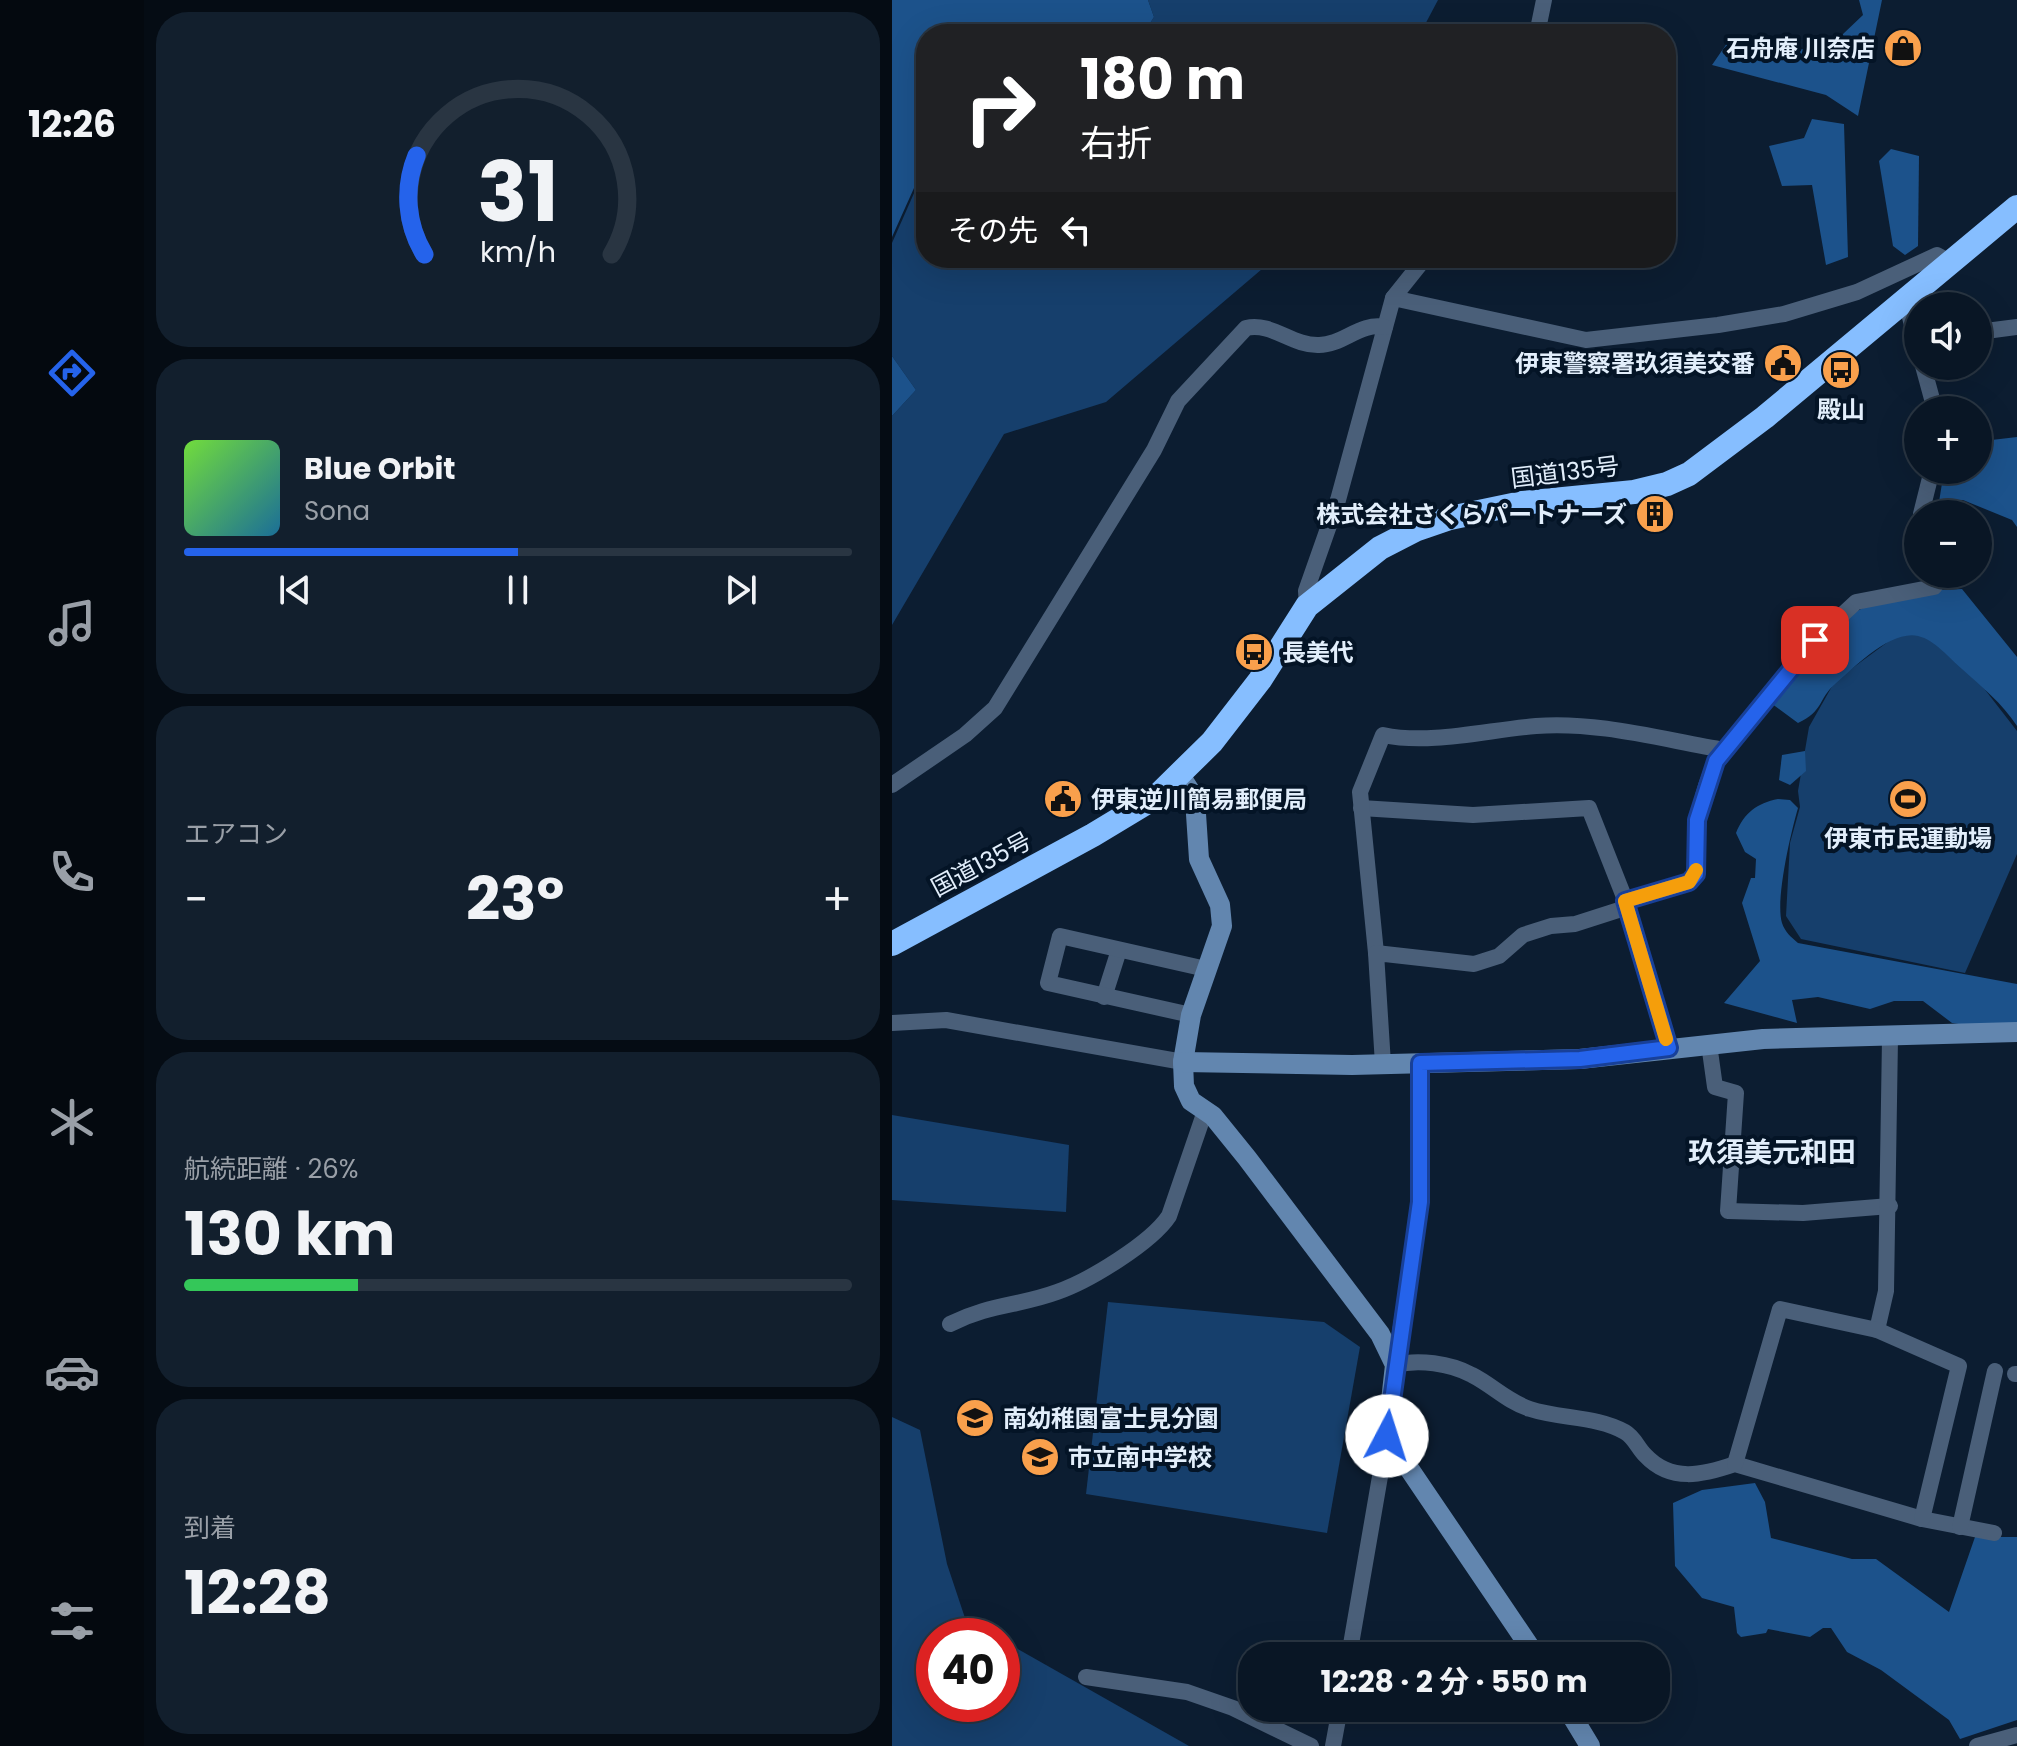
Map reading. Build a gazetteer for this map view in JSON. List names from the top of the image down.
{
  "streets": {
    "highway": ["国道135号"]
  },
  "districts": ["玖須美元和田"],
  "places": {
    "shop": ["石舟庵 川奈店"],
    "public building": ["伊東警察署玖須美交番", "伊東逆川簡易郵便局"],
    "bus stop": ["殿山", "長美代"],
    "building": ["株式会社さくらパートナーズ"],
    "sports": ["伊東市民運動場"],
    "school or university": ["南幼稚園富士見分園", "市立南中学校"]
  },
  "page": {
    "tabs": "12:26",
    "turn": ["180 m", "右折"],
    "then": "その先",
    "map_buttons": ["+", "−"],
    "song": ["Blue Orbit", "Sona"],
    "tile": [
      "エアコン",
      ["航続距離 · 26%", "130 km"],
      ["到着", "12:28"]
    ],
    "heat": ["−", "23°", "+"],
    "limit": "40",
    "trip": "12:28 · 2 分 · 550 m",
    "gauge": ["31", "km/h"]
  }
}
